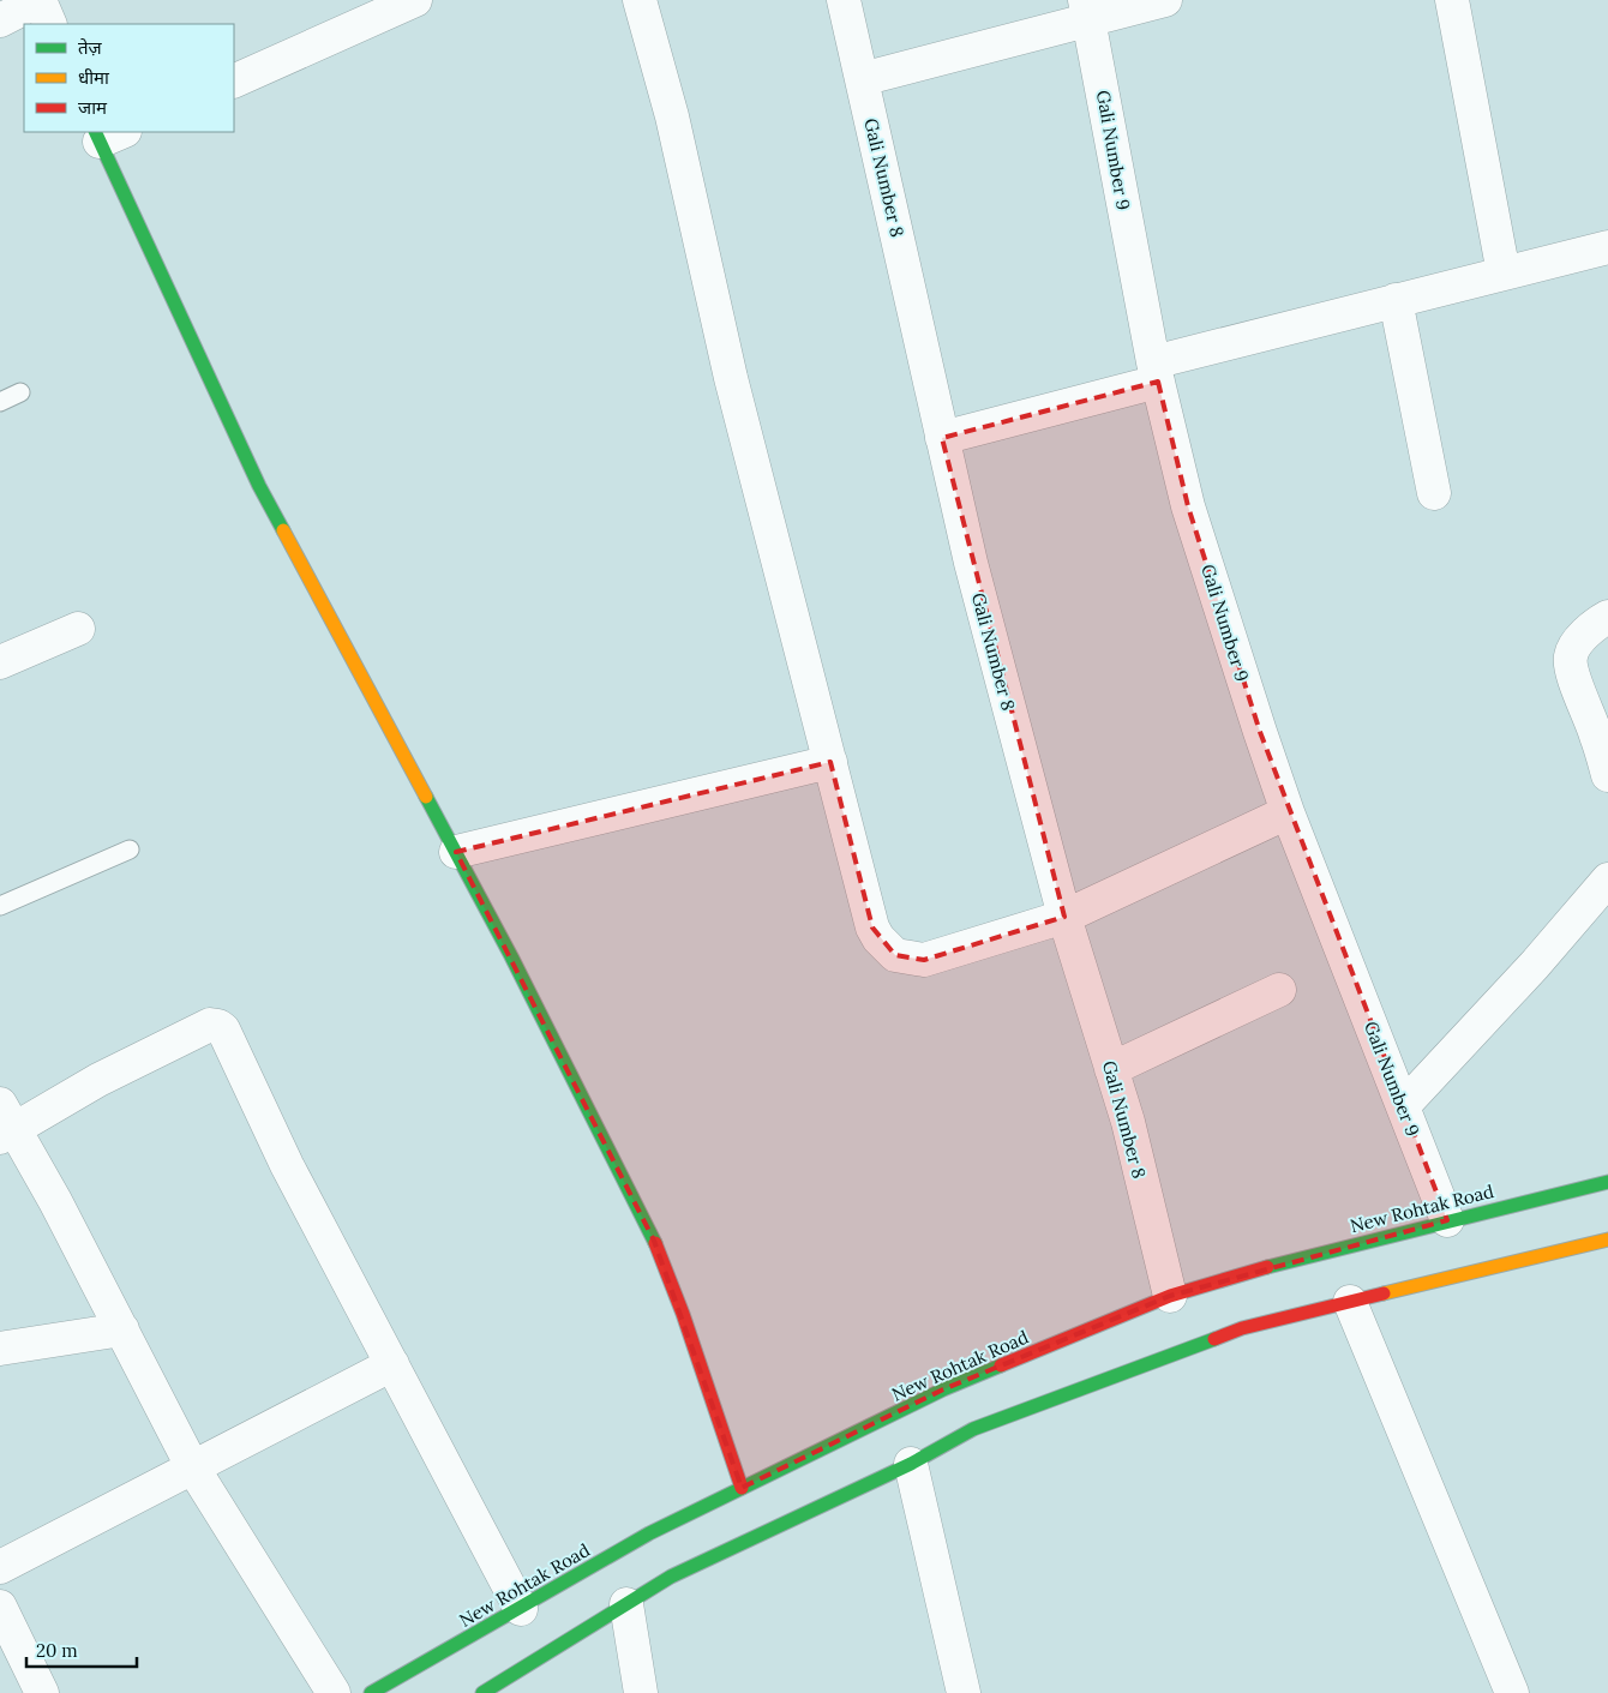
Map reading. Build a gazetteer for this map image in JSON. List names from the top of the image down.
{
  "streets": {
    "main road": ["New Rohtak Road"],
    "street": ["Gali Number 9", "Gali Number 8"]
  },
  "crossings": [
    ["Gali Number 9", "New Rohtak Road"],
    ["Gali Number 8", "New Rohtak Road"]
  ],
  "legend": ["तेज़", "धीमा", "जाम"],
  "scale_bar": "20 m"
}
